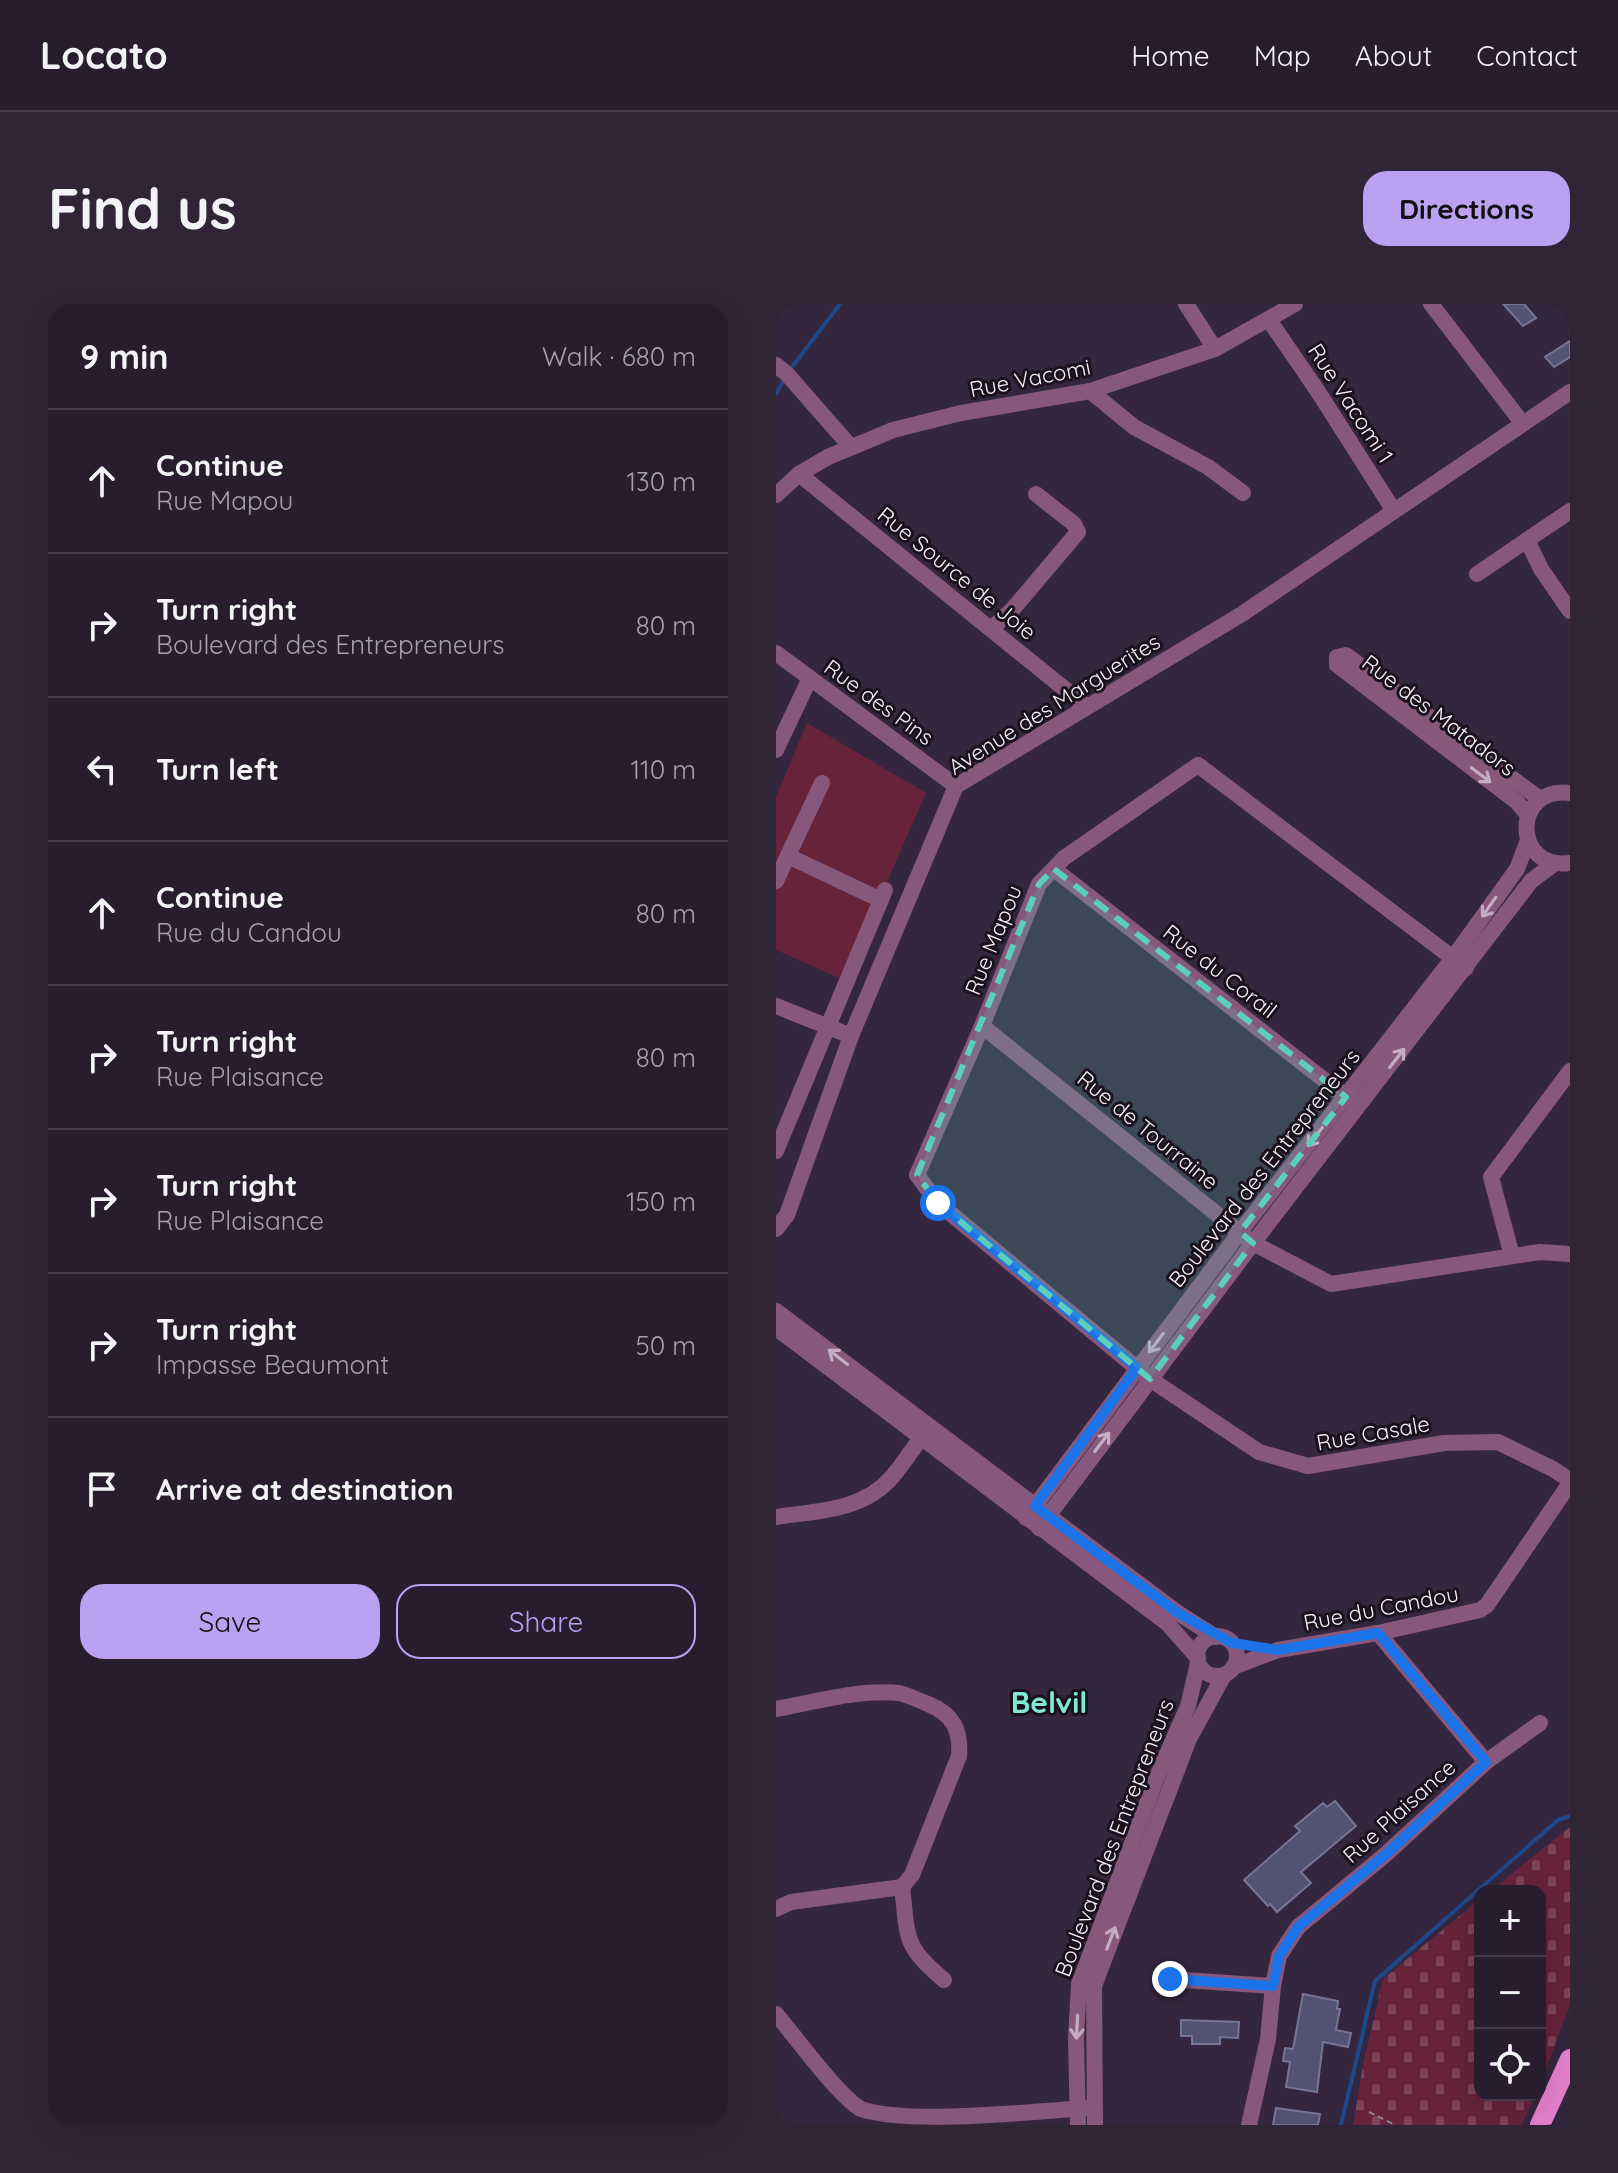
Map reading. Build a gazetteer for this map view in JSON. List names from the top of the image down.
{
  "streets": {
    "street": [
      "Rue Vacomi",
      "Rue Vacomi 1",
      "Rue Source de Joie",
      "Rue des Pins",
      "Avenue des Marguerites",
      "Rue des Matadors",
      "Rue Mapou",
      "Rue du Corail",
      "Rue de Tourraine",
      "Boulevard des Entrepreneurs",
      "Rue Casale",
      "Rue du Candou",
      "Rue Plaisance"
    ]
  },
  "crossings": [
    ["Rue Vacomi", "Rue Vacomi 1"],
    ["Rue Vacomi", "Rue Source de Joie"],
    ["Rue Vacomi 1", "Avenue des Marguerites"],
    ["Rue Source de Joie", "Avenue des Marguerites"],
    ["Rue des Pins", "Avenue des Marguerites"],
    ["Rue Mapou", "Rue du Corail"],
    ["Rue Mapou", "Rue de Tourraine"],
    ["Rue Mapou", "Boulevard des Entrepreneurs"],
    ["Rue Mapou", "Rue Casale"],
    ["Rue du Corail", "Boulevard des Entrepreneurs"],
    ["Rue de Tourraine", "Boulevard des Entrepreneurs"],
    ["Boulevard des Entrepreneurs", "Rue Casale"],
    ["Boulevard des Entrepreneurs", "Rue du Candou"],
    ["Rue Casale", "Rue du Candou"],
    ["Rue du Candou", "Rue Plaisance"]
  ],
  "districts": ["Belvil"],
  "page": {
    "header": "Locato",
    "nav": [
      "Home",
      "Map",
      "About",
      "Contact"
    ],
    "buttons": [
      "Directions",
      ["Save", "Share"]
    ],
    "title": "Find us",
    "heading": ["9 min", "Walk · 680 m"],
    "list": [
      ["Continue", "Rue Mapou", "130 m"],
      ["Turn right", "Boulevard des Entrepreneurs", "80 m"],
      ["Turn left", "110 m"],
      ["Continue", "Rue du Candou", "80 m"],
      ["Turn right", "Rue Plaisance", "80 m"],
      ["Turn right", "Rue Plaisance", "150 m"],
      ["Turn right", "Impasse Beaumont", "50 m"],
      "Arrive at destination"
    ],
    "map_buttons": ["+", "−"]
  }
}
